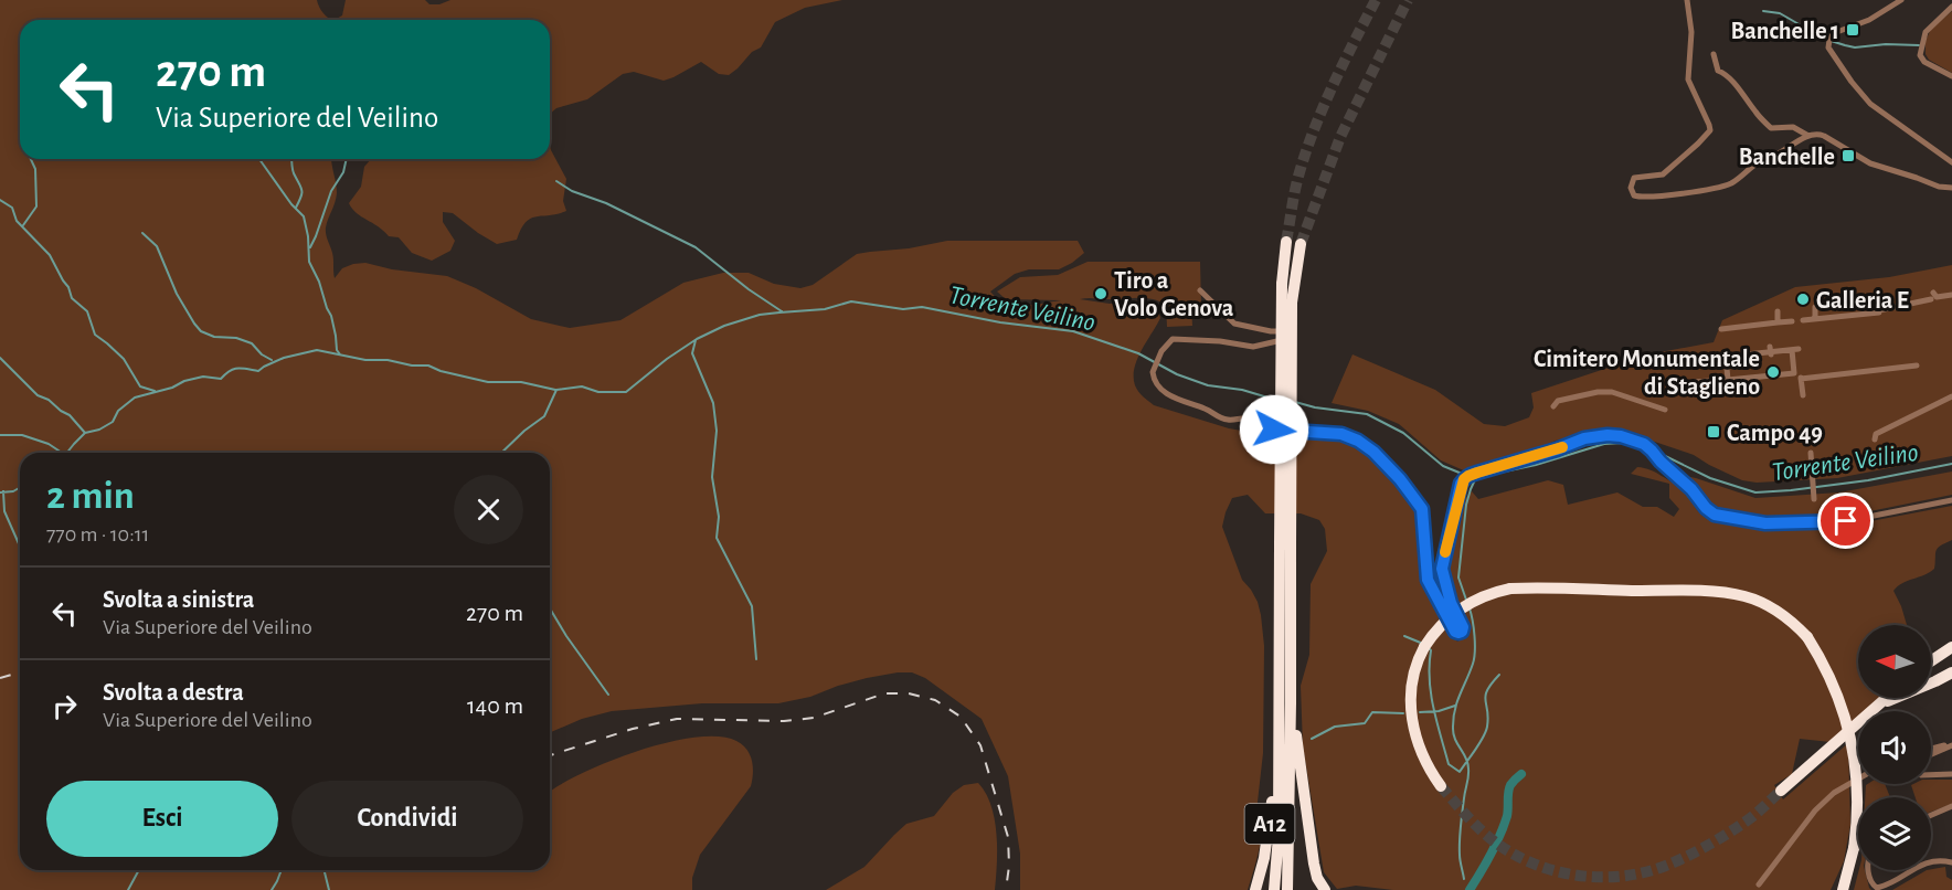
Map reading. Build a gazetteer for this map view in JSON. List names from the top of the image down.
{
  "streets": {
    "highway": ["A12"]
  },
  "water": ["Torrente Veilino"],
  "places": {
    "transit": ["Banchelle 1", "Banchelle", "Campo 49"],
    "other": ["Tiro a Volo Genova", "Galleria E", "Cimitero Monumentale di Staglieno"]
  },
  "north": "left",
  "page": {
    "turn": ["270 m", "Via Superiore del Veilino"],
    "heading": ["2 min", "770 m · 10:11"],
    "list": [
      {
        "name": "Svolta a sinistra",
        "note": "Via Superiore del Veilino",
        "value": "270 m"
      },
      {
        "name": "Svolta a destra",
        "note": "Via Superiore del Veilino",
        "value": "140 m"
      }
    ],
    "buttons": ["Esci", "Condividi"]
  }
}
